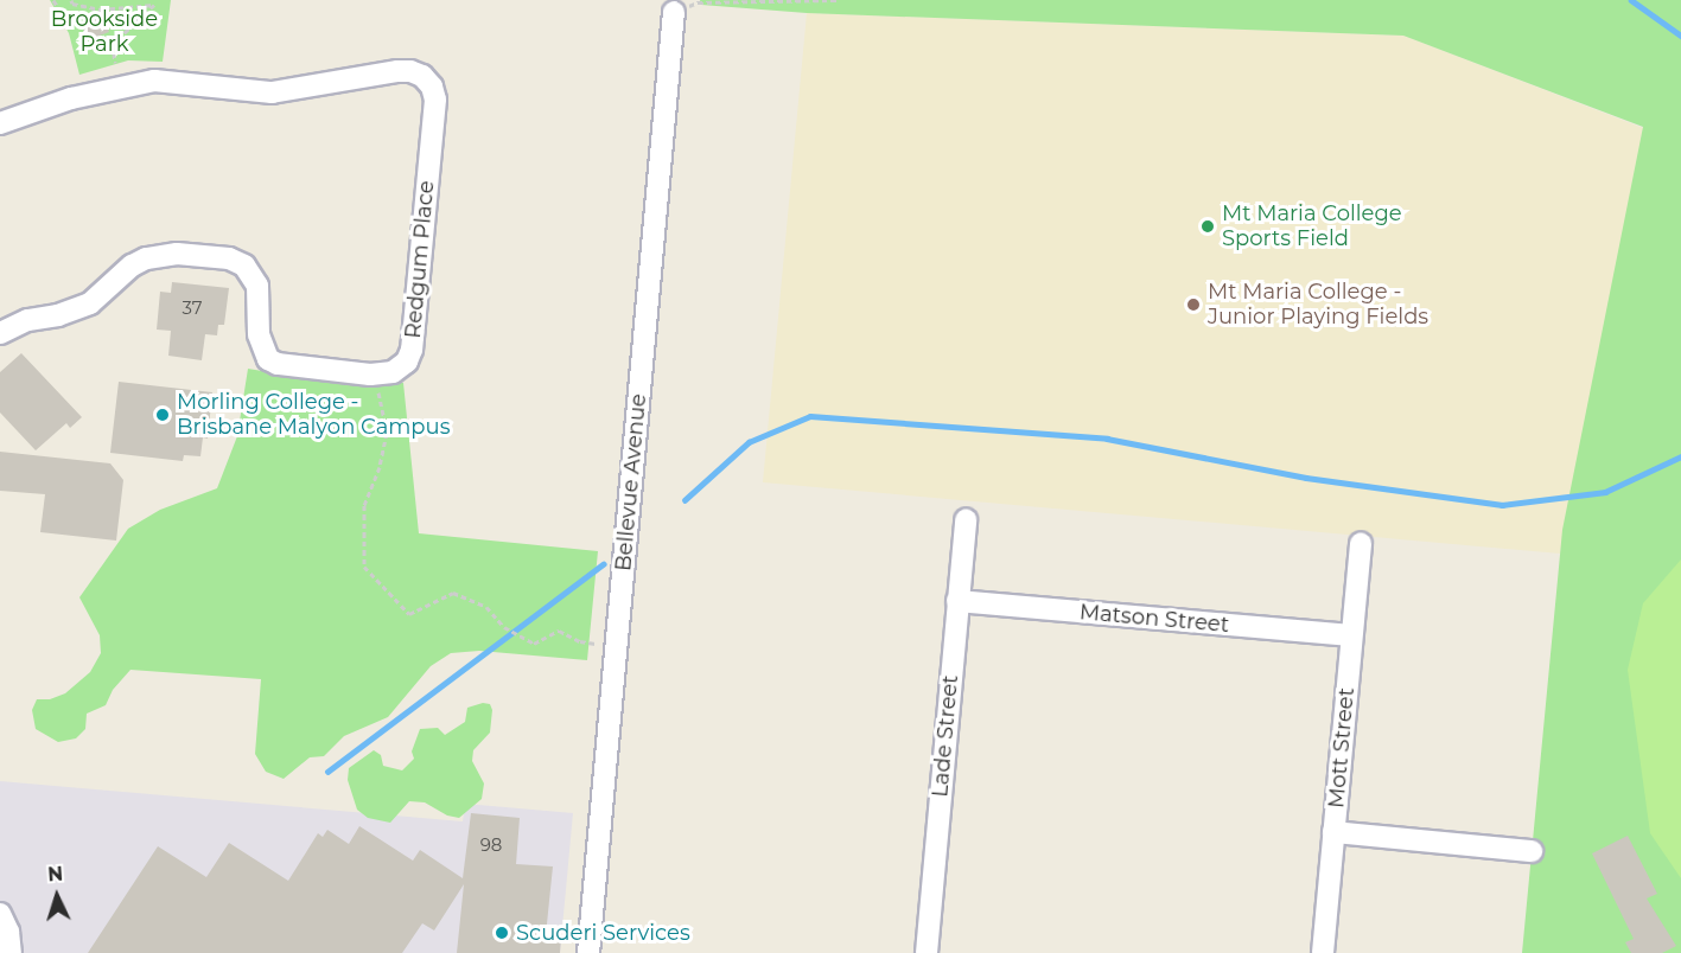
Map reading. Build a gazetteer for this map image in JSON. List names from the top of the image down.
{
  "streets": {
    "street": [
      "Redgum Place",
      "Bellevue Avenue",
      "Matson Street",
      "Lade Street",
      "Mott Street"
    ]
  },
  "crossings": [
    ["Matson Street", "Lade Street"],
    ["Matson Street", "Mott Street"]
  ],
  "parks": ["Brookside Park"],
  "places": [
    "Mt Maria College Sports Field",
    "Mt Maria College - Junior Playing Fields",
    "Morling College - Brisbane Malyon Campus",
    "Scuderi Services"
  ],
  "house_numbers": ["37", "98"],
  "north": "top"
}
